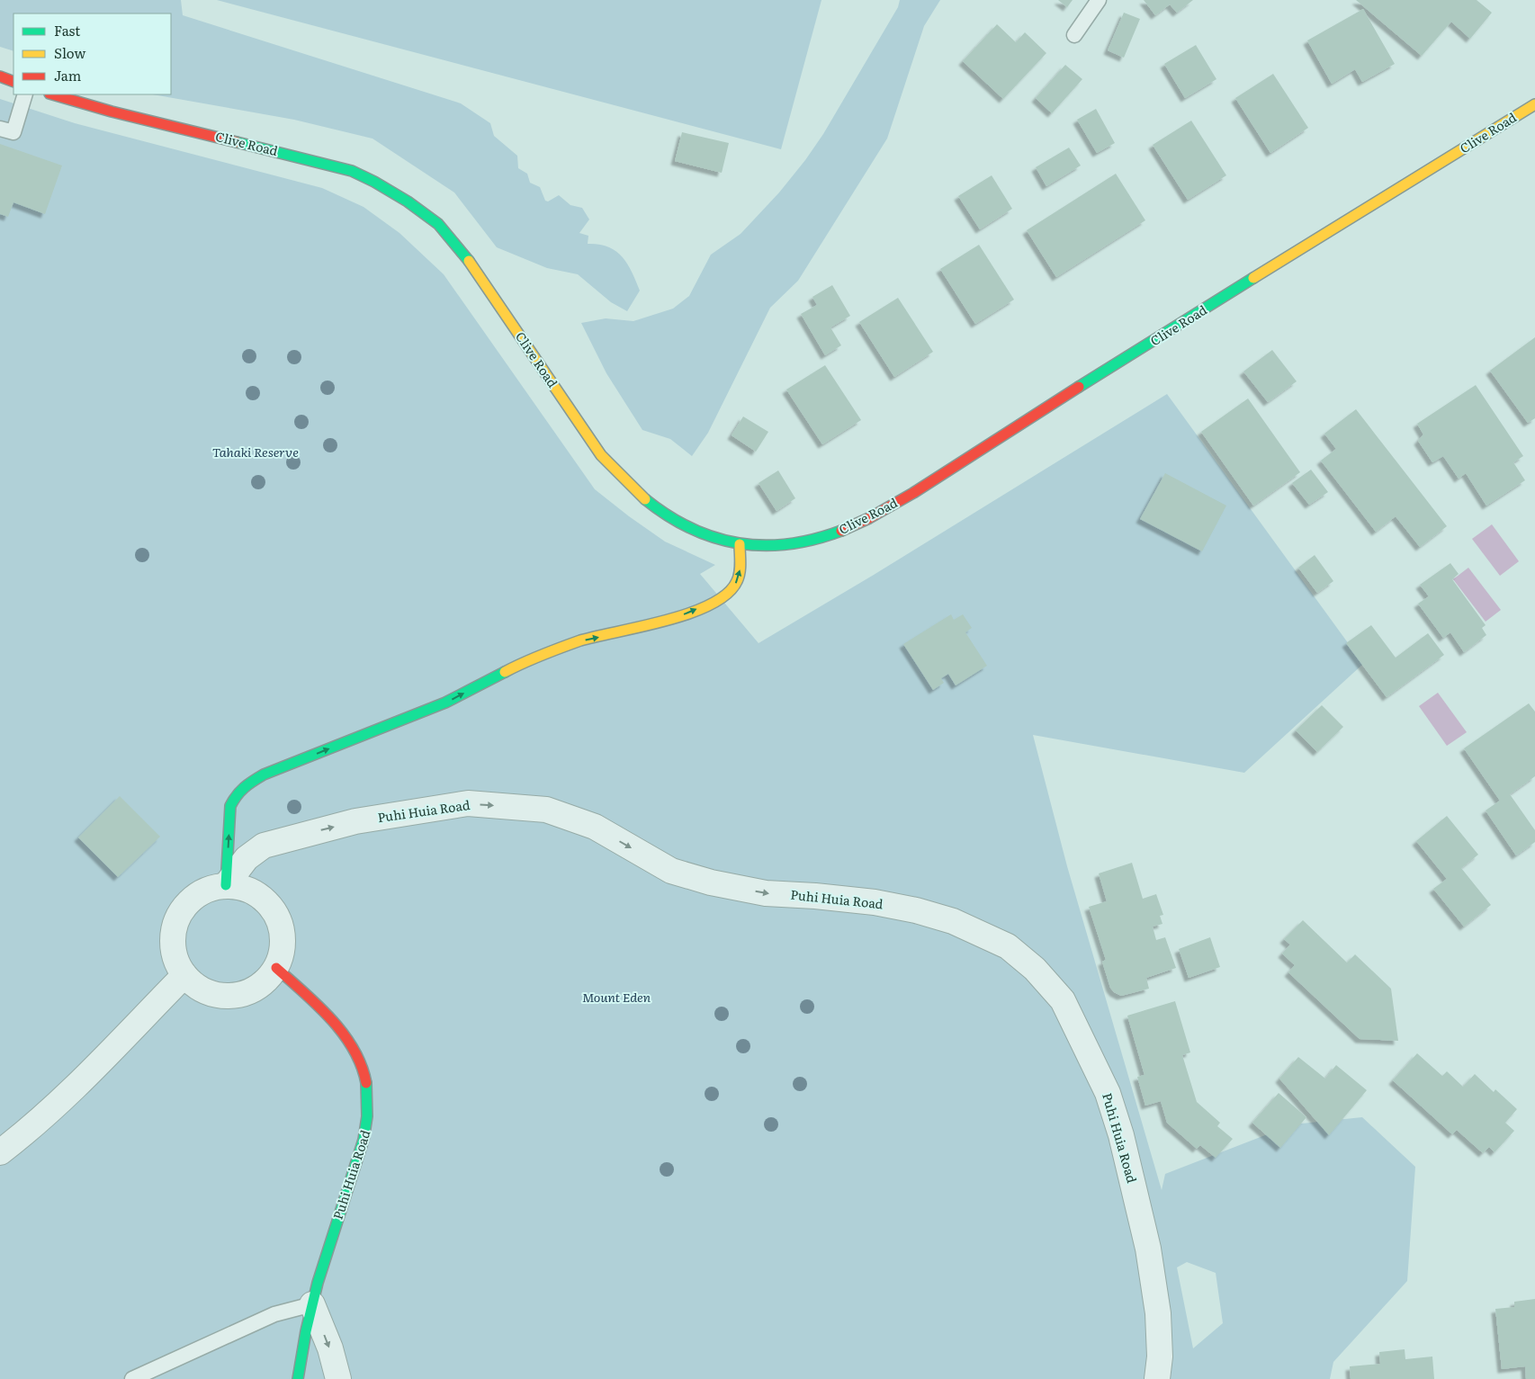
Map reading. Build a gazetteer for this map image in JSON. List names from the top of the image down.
{
  "streets": {
    "main road": ["Clive Road", "Puhi Huia Road"]
  },
  "one_way": ["Puhi Huia Road"],
  "parks": ["Tahaki Reserve", "Mount Eden"],
  "legend": ["Fast", "Slow", "Jam"]
}
